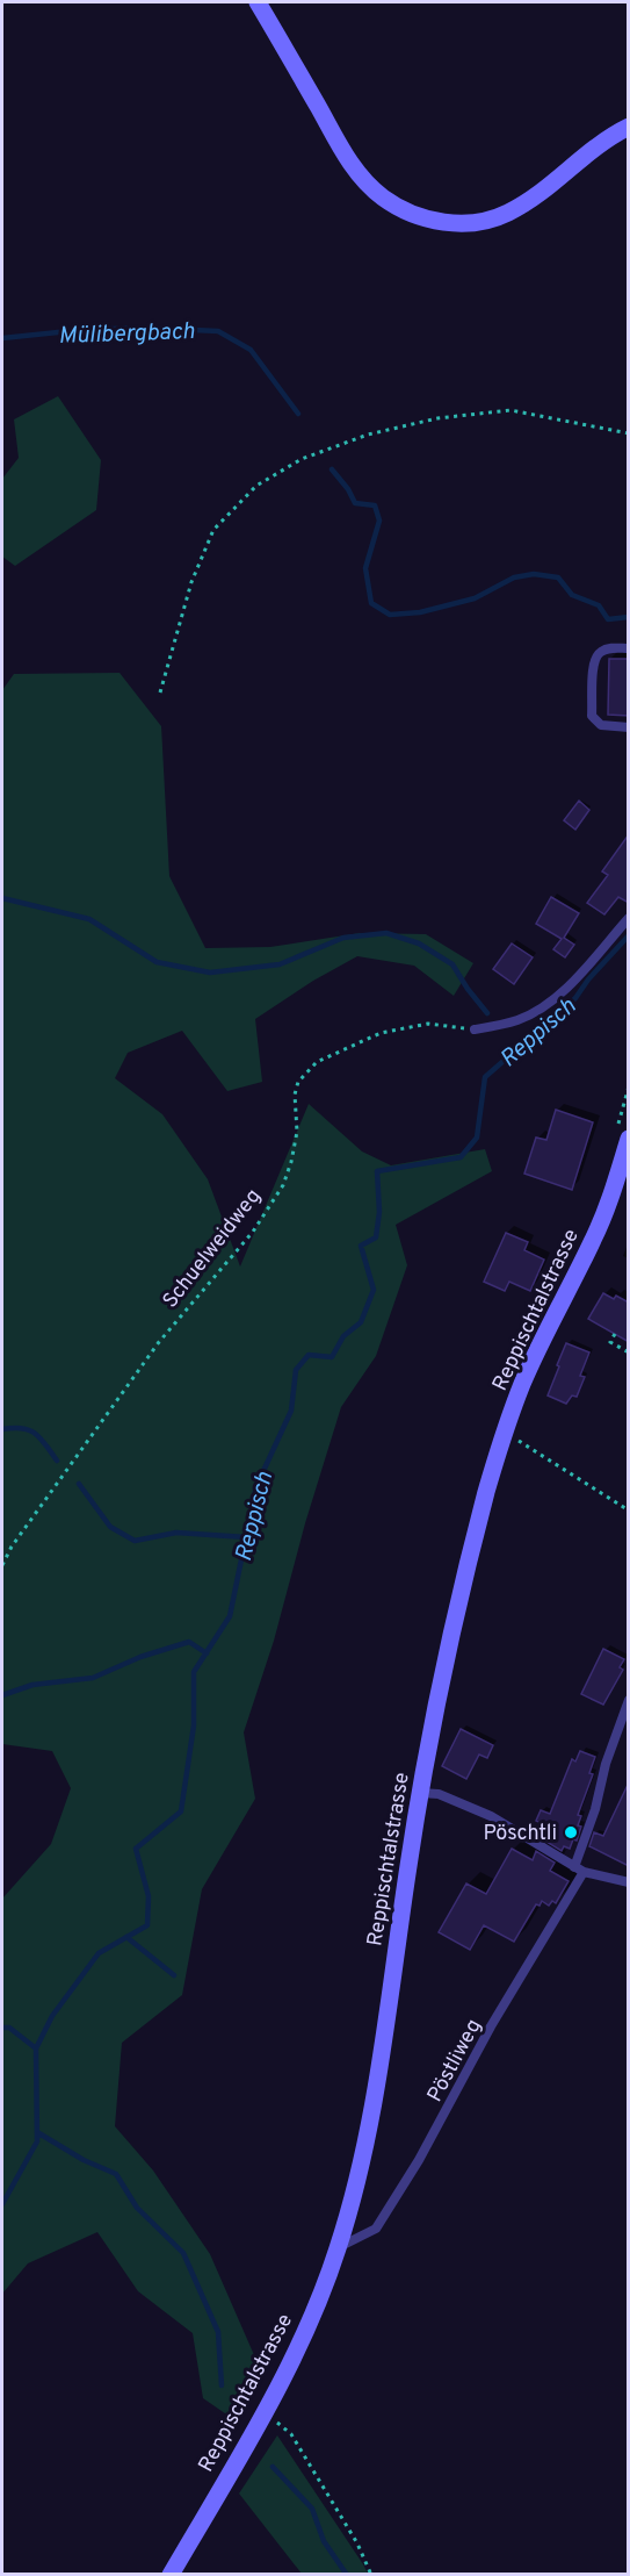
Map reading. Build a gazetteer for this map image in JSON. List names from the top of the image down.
{
  "streets": {
    "main road": ["Reppischtalstrasse"],
    "lane": ["Pöstliweg"],
    "path": ["Schuelweidweg"]
  },
  "crossings": [
    ["Reppischtalstrasse", "Pöstliweg"]
  ],
  "water": ["Mülibergbach", "Reppisch"],
  "places": ["Pöschtli"]
}
